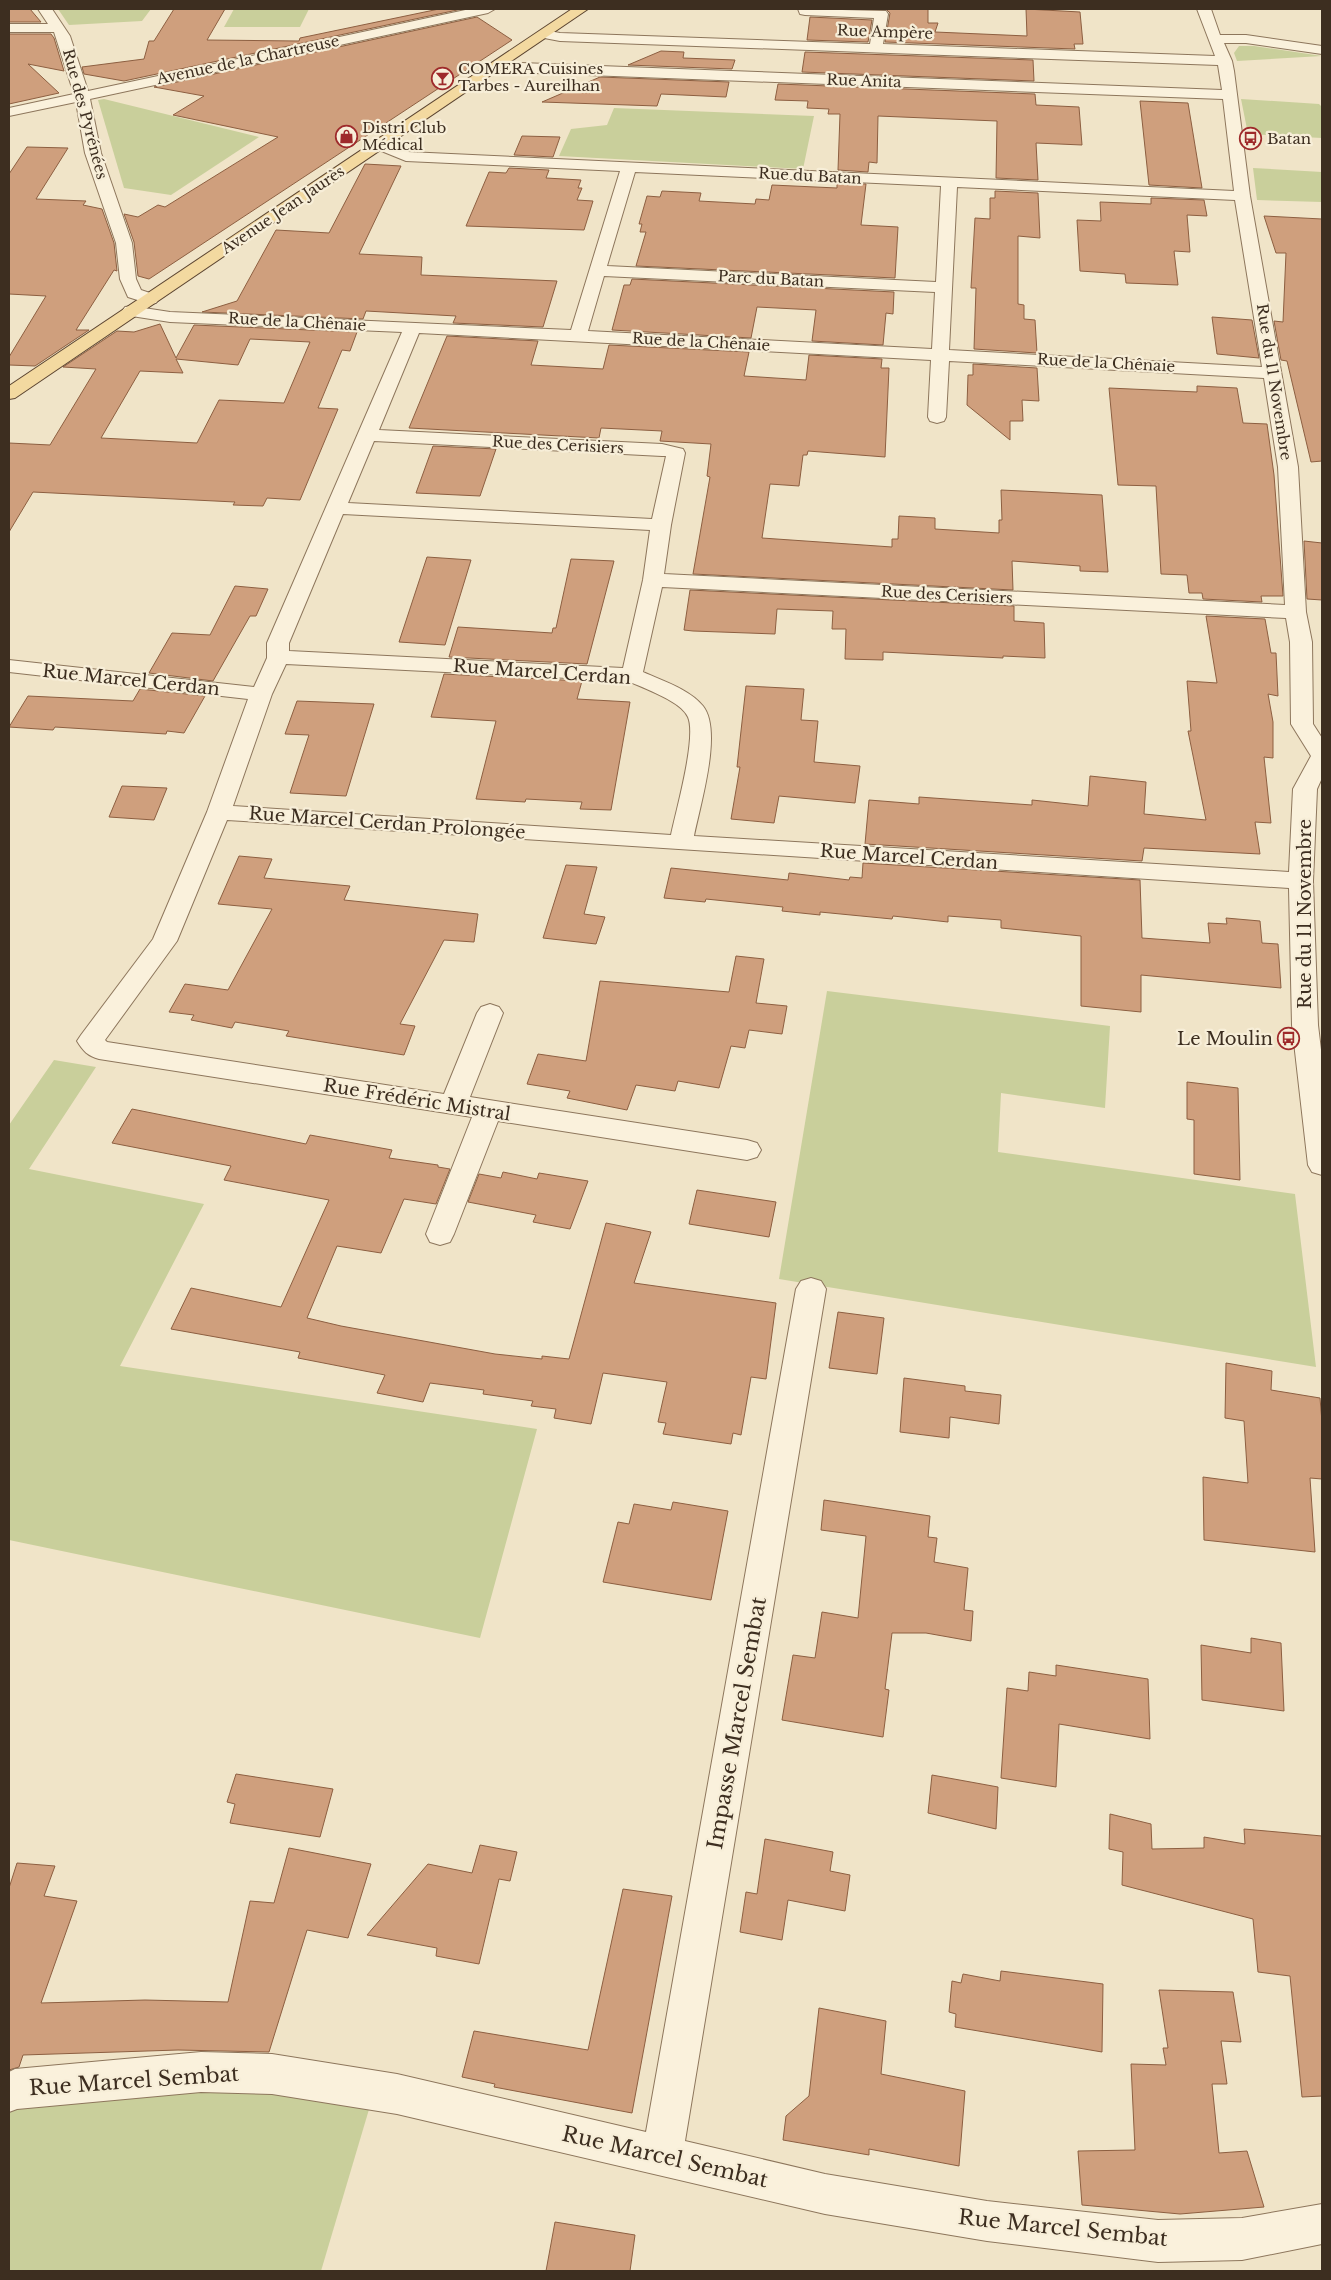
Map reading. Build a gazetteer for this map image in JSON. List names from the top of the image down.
{
  "streets": {
    "main road": ["Avenue Jean Jaurès"],
    "street": [
      "Rue Ampère",
      "Avenue de la Chartreuse",
      "Rue Anita",
      "Rue des Pyrénées",
      "Rue du Batan",
      "Parc du Batan",
      "Rue de la Chênaie",
      "Rue du 11 Novembre",
      "Rue des Cerisiers",
      "Rue Marcel Cerdan",
      "Rue Marcel Cerdan Prolongée",
      "Rue Frédéric Mistral",
      "Impasse Marcel Sembat",
      "Rue Marcel Sembat"
    ]
  },
  "crossings": [
    ["Rue Ampère", "Avenue Jean Jaurès"],
    ["Rue Ampère", "Rue du 11 Novembre"],
    ["Avenue de la Chartreuse", "Rue des Pyrénées"],
    ["Rue Anita", "Avenue Jean Jaurès"],
    ["Rue Anita", "Rue du 11 Novembre"],
    ["Rue des Pyrénées", "Avenue Jean Jaurès"],
    ["Rue du Batan", "Avenue Jean Jaurès"],
    ["Rue du Batan", "Rue du 11 Novembre"],
    ["Avenue Jean Jaurès", "Rue de la Chênaie"],
    ["Rue de la Chênaie", "Rue du 11 Novembre"],
    ["Rue du 11 Novembre", "Rue des Cerisiers"],
    ["Rue du 11 Novembre", "Rue Marcel Cerdan"],
    ["Rue Marcel Cerdan", "Rue Marcel Cerdan Prolongée"],
    ["Rue Marcel Cerdan Prolongée", "Rue Frédéric Mistral"],
    ["Impasse Marcel Sembat", "Rue Marcel Sembat"]
  ],
  "places": {
    "bar": ["COMERA Cuisines Tarbes - Aureilhan"],
    "shop": ["Distri Club Médical"],
    "bus stop": ["Batan", "Le Moulin"]
  }
}
